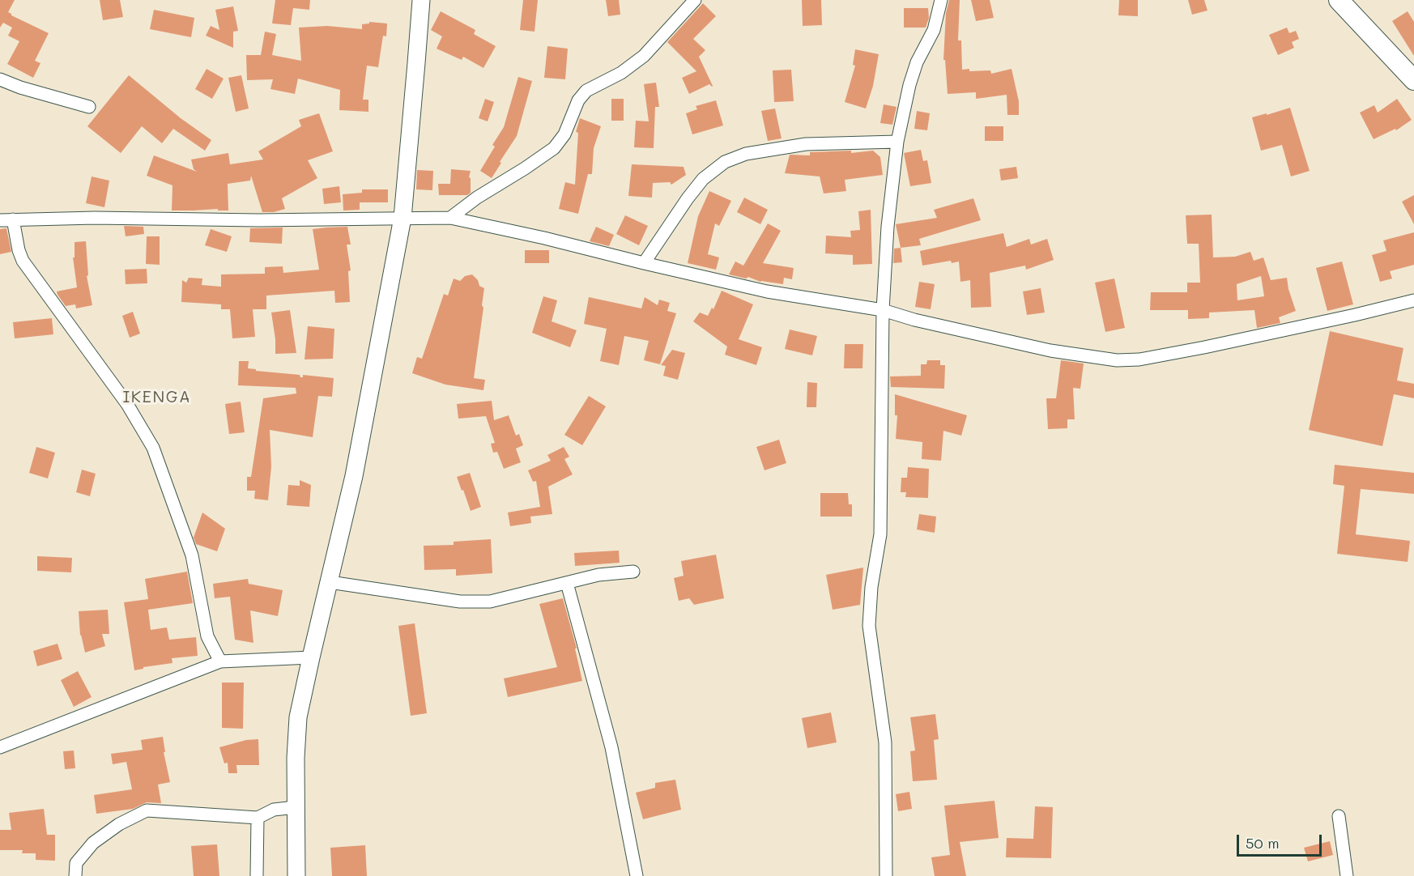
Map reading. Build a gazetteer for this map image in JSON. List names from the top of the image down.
{
  "districts": ["IKENGA"],
  "scale_bar": "50 m"
}
